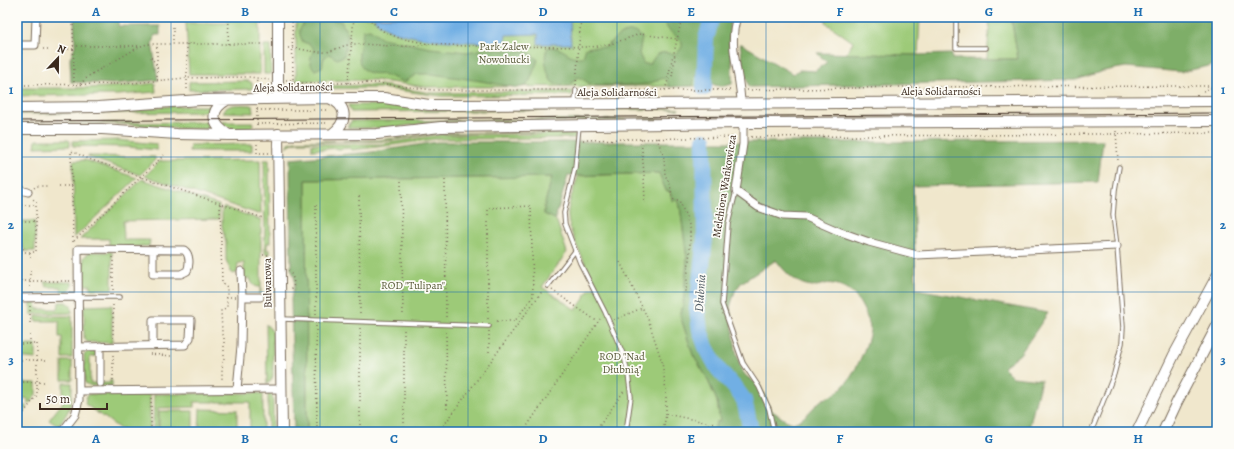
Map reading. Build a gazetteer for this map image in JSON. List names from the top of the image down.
{
  "streets": {
    "street": ["Aleja Solidarności", "Melchiora Wańkowicza", "Bulwarowa"]
  },
  "water": ["Dłubnia"],
  "parks": ["Park Zalew Nowohucki", "ROD \"Tulipan\"", "ROD \"Nad Dłubnią\""],
  "scale_bar": "50 m",
  "north": "top",
  "grid": {
    "columns": [
      "A",
      "B",
      "C",
      "D",
      "E",
      "F",
      "G",
      "H"
    ],
    "rows": ["1", "2", "3"]
  }
}
